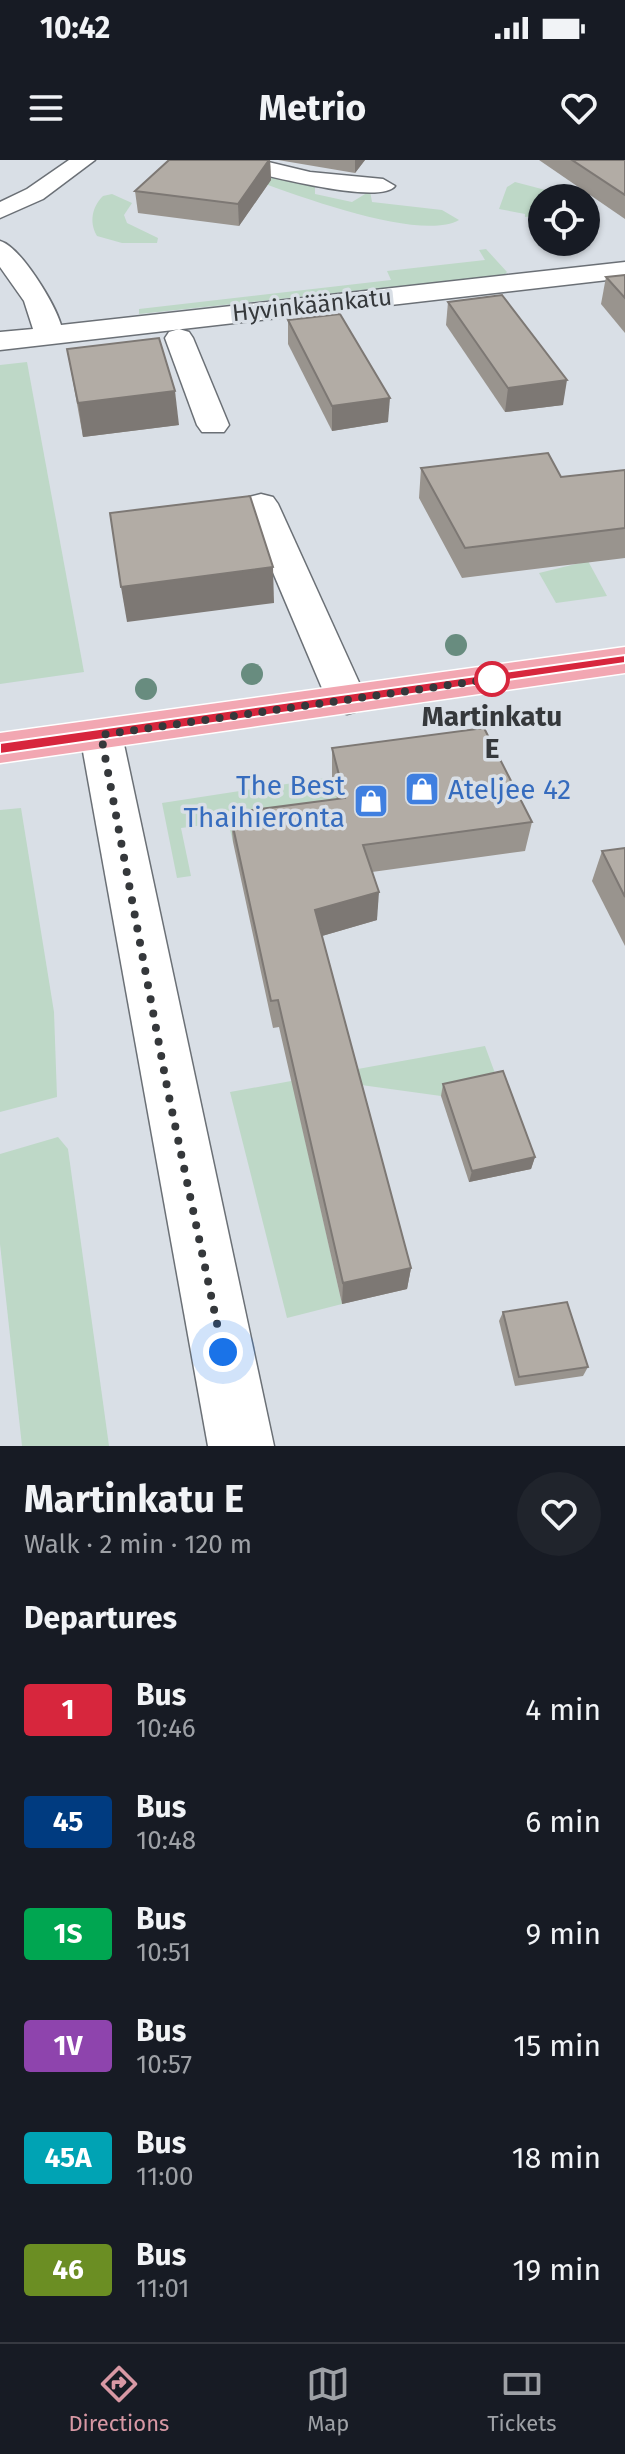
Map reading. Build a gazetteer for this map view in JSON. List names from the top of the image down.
{
  "streets": {
    "street": ["Hyvinkäänkatu"]
  },
  "places": {
    "other": ["Martinkatu E"],
    "shop": ["Ateljee 42", "The Best Thaihieronta"]
  },
  "lines": ["bus line 1"],
  "page": {
    "status": "10:42",
    "header": "Metrio",
    "heading": [
      ["Martinkatu E", "Walk · 2 min · 120 m"],
      "Departures"
    ],
    "list": [
      {
        "mark": "1",
        "name": "Bus",
        "note": "10:46",
        "value": "4 min"
      },
      {
        "mark": "45",
        "name": "Bus",
        "note": "10:48",
        "value": "6 min"
      },
      {
        "mark": "1S",
        "name": "Bus",
        "note": "10:51",
        "value": "9 min"
      },
      {
        "mark": "1V",
        "name": "Bus",
        "note": "10:57",
        "value": "15 min"
      },
      {
        "mark": "45A",
        "name": "Bus",
        "note": "11:00",
        "value": "18 min"
      },
      {
        "mark": "46",
        "name": "Bus",
        "note": "11:01",
        "value": "19 min"
      }
    ],
    "tabs": ["Directions", "Map", "Tickets"]
  }
}
